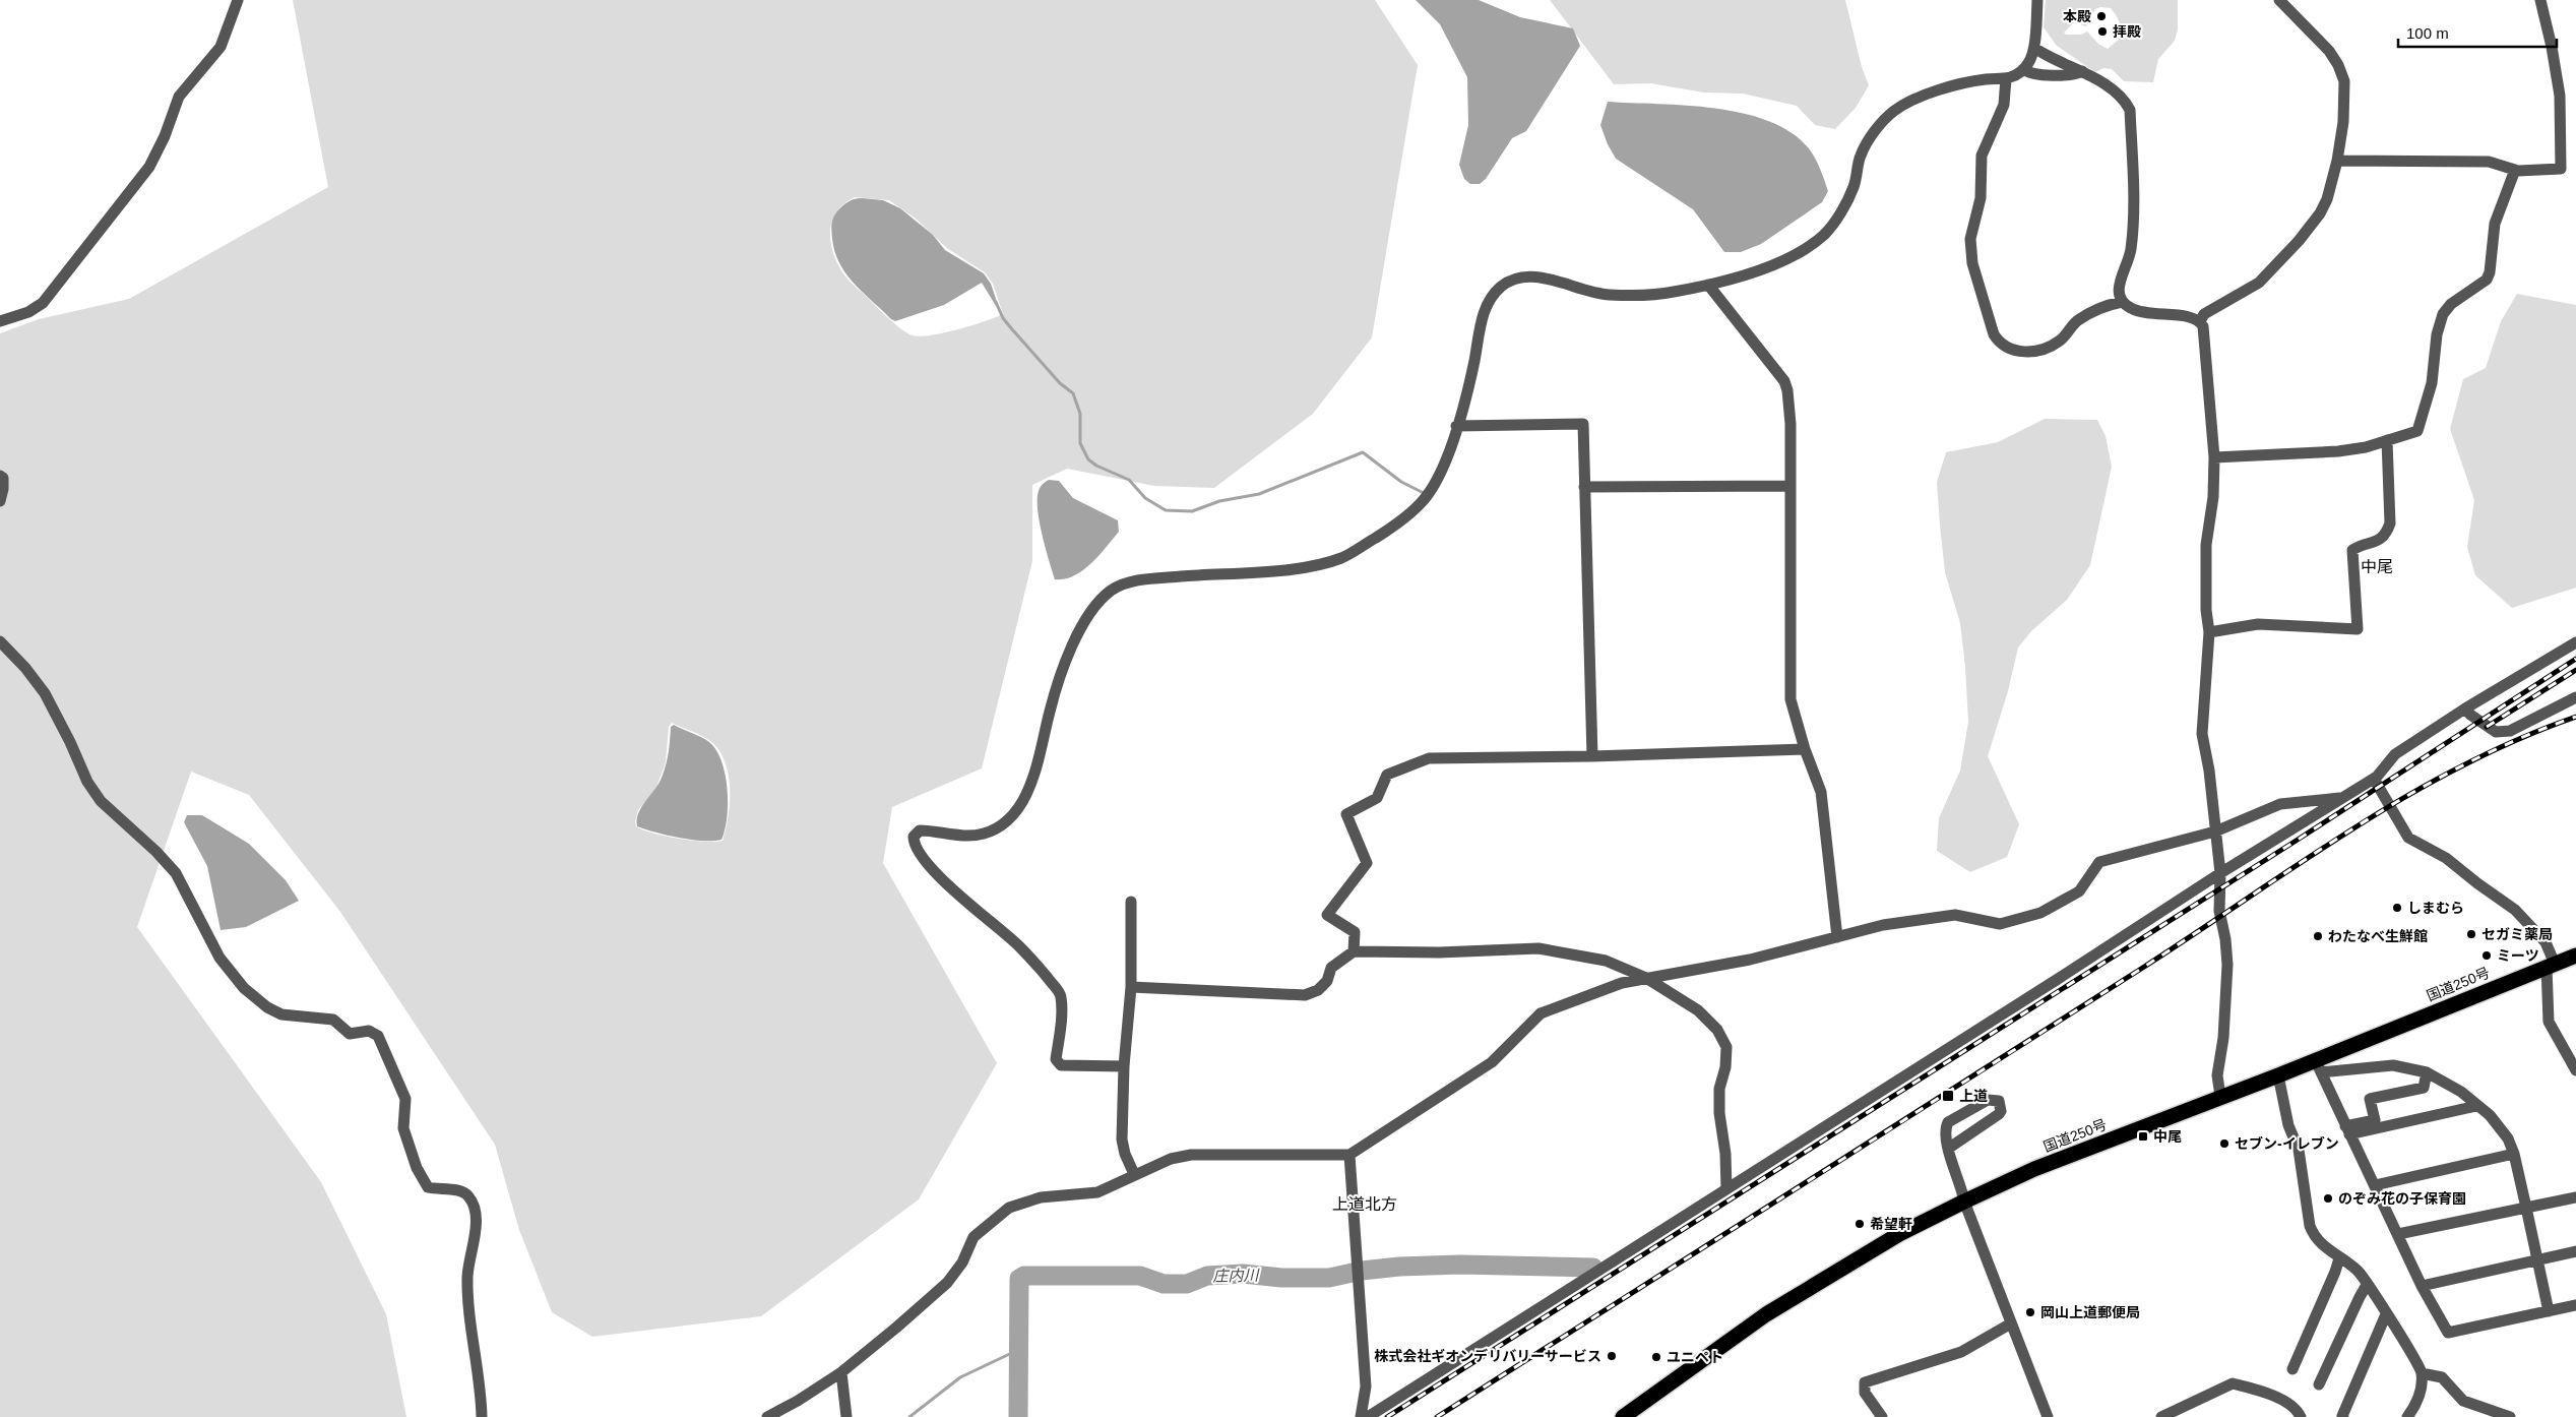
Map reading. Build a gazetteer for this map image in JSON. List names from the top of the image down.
{
  "streets": {
    "highway": ["国道250号"]
  },
  "districts": ["中尾", "上道北方"],
  "water": ["庄内川"],
  "places": {
    "other": [
      "本殿",
      "拝殿",
      "しまむら",
      "セガミ薬局",
      "わたなべ生鮮館",
      "ミーツ",
      "セブン-イレブン",
      "のぞみ花の子保育園",
      "希望軒",
      "岡山上道郵便局",
      "株式会社ギオンデリバリーサービス",
      "ユニペト"
    ],
    "transit": ["上道", "中尾"]
  },
  "scale_bar": "100 m"
}
